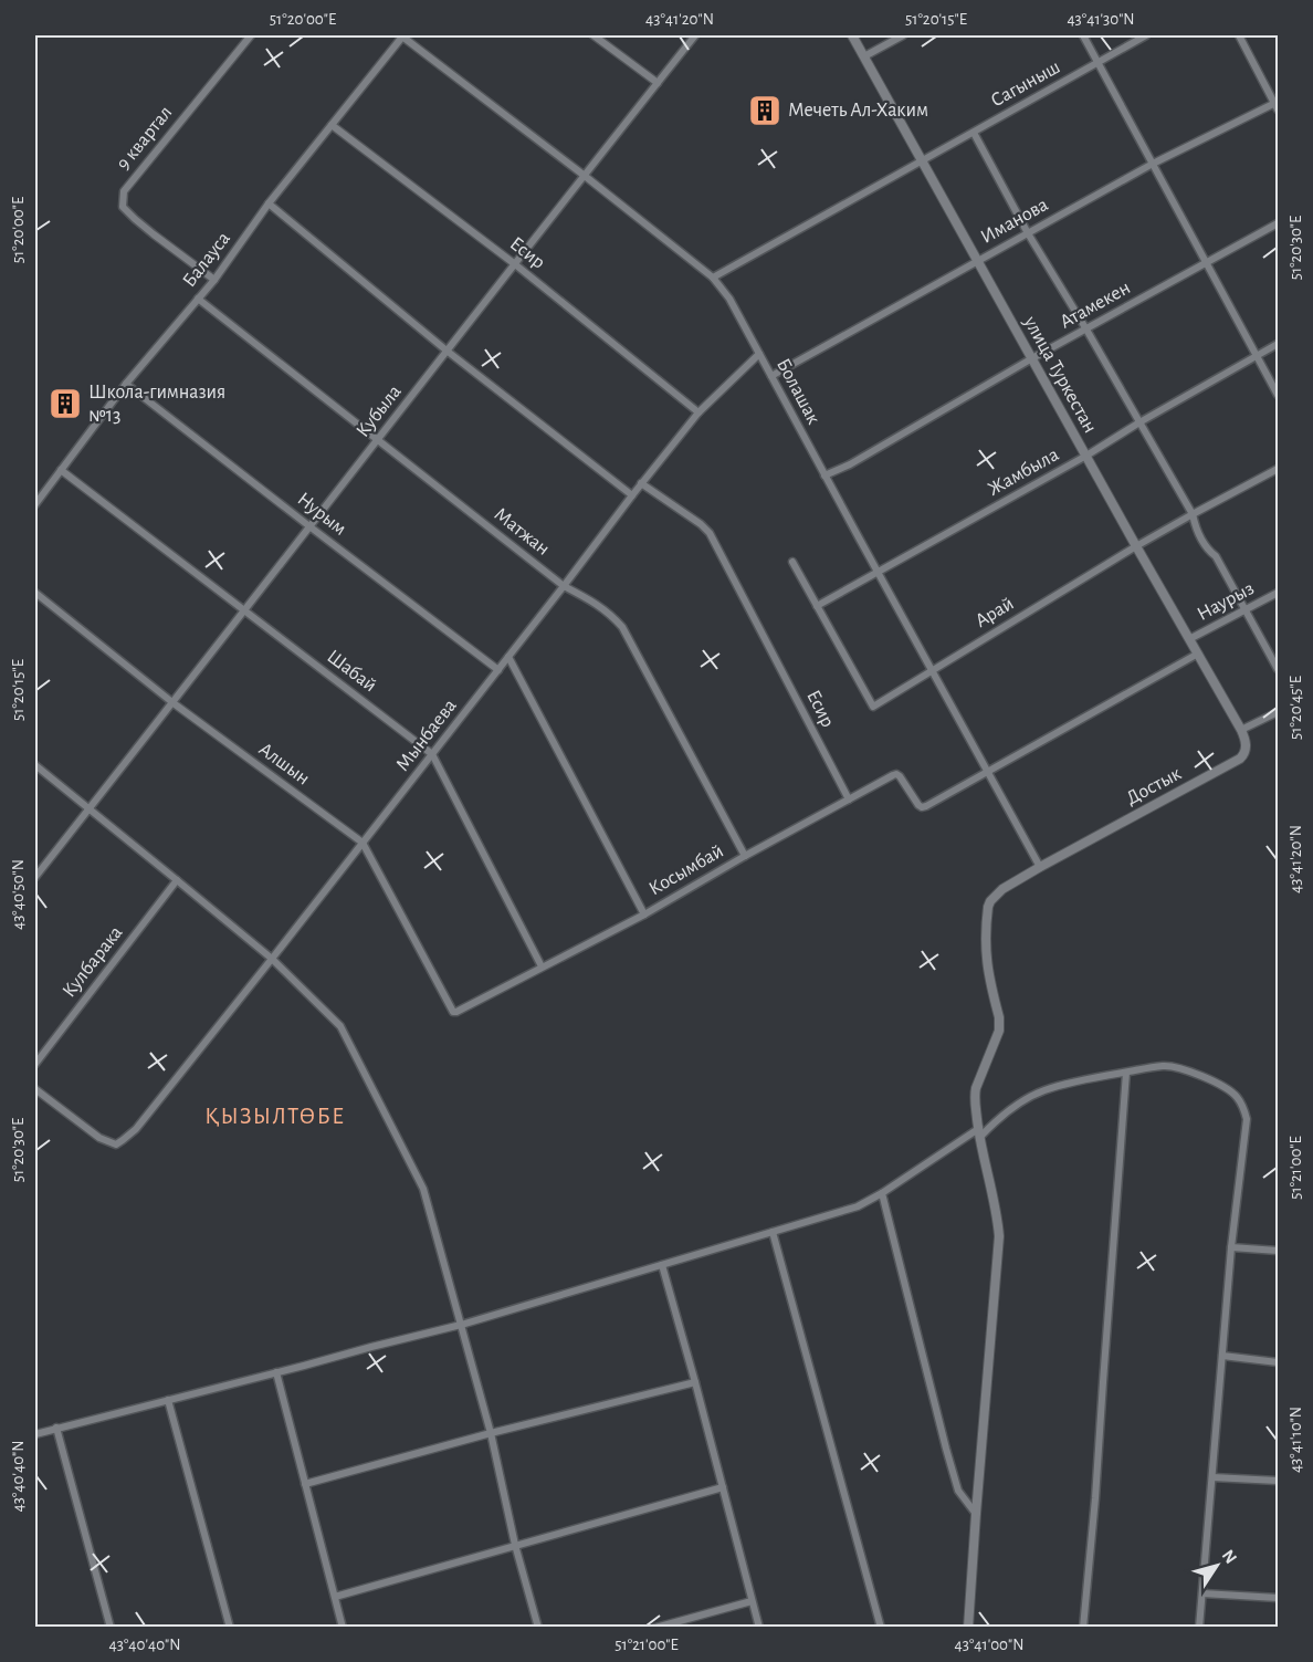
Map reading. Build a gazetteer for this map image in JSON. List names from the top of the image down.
{
  "streets": {
    "street": [
      "Сагыныш",
      "9 квартал",
      "Иманова",
      "Есир",
      "Балауса",
      "Атамекен",
      "улица Туркестан",
      "Болашак",
      "Кубыла",
      "Жамбыла",
      "Нурым",
      "Матжан",
      "Наурыз",
      "Арай",
      "Шабай",
      "Мынбаева",
      "Алшын",
      "Достык",
      "Косымбай",
      "Кулбарака"
    ]
  },
  "crossings": [
    ["Сагыныш", "улица Туркестан"],
    ["Сагыныш", "Болашак"],
    ["9 квартал", "Балауса"],
    ["Иманова", "улица Туркестан"],
    ["Иманова", "Болашак"],
    ["Есир", "Балауса"],
    ["Есир", "Кубыла"],
    ["Есир", "Мынбаева"],
    ["Есир", "Косымбай"],
    ["Балауса", "Болашак"],
    ["Балауса", "Нурым"],
    ["Балауса", "Матжан"],
    ["Балауса", "Шабай"],
    ["Атамекен", "улица Туркестан"],
    ["Атамекен", "Болашак"],
    ["улица Туркестан", "Жамбыла"],
    ["улица Туркестан", "Наурыз"],
    ["улица Туркестан", "Арай"],
    ["улица Туркестан", "Достык"],
    ["Болашак", "Кубыла"],
    ["Болашак", "Жамбыла"],
    ["Болашак", "Арай"],
    ["Болашак", "Мынбаева"],
    ["Болашак", "Достык"],
    ["Болашак", "Косымбай"],
    ["Кубыла", "Нурым"],
    ["Кубыла", "Матжан"],
    ["Кубыла", "Шабай"],
    ["Кубыла", "Алшын"],
    ["Жамбыла", "Арай"],
    ["Нурым", "Мынбаева"],
    ["Матжан", "Мынбаева"],
    ["Матжан", "Косымбай"],
    ["Шабай", "Мынбаева"],
    ["Шабай", "Косымбай"],
    ["Мынбаева", "Алшын"],
    ["Алшын", "Косымбай"]
  ],
  "districts": ["ҚЫЗЫЛТӨБЕ"],
  "places": {
    "building": ["Мечеть Ал-Хаким", "Школа-гимназия №13"]
  },
  "north": "top right",
  "coordinates": [
    "51°20'00\"E",
    "43°41'20\"N",
    "51°20'15\"E",
    "43°41'30\"N",
    "51°20'30\"E",
    "51°20'45\"E",
    "43°40'50\"N",
    "51°21'00\"E",
    "43°41'10\"N",
    "43°40'40\"N",
    "43°41'00\"N"
  ]
}
